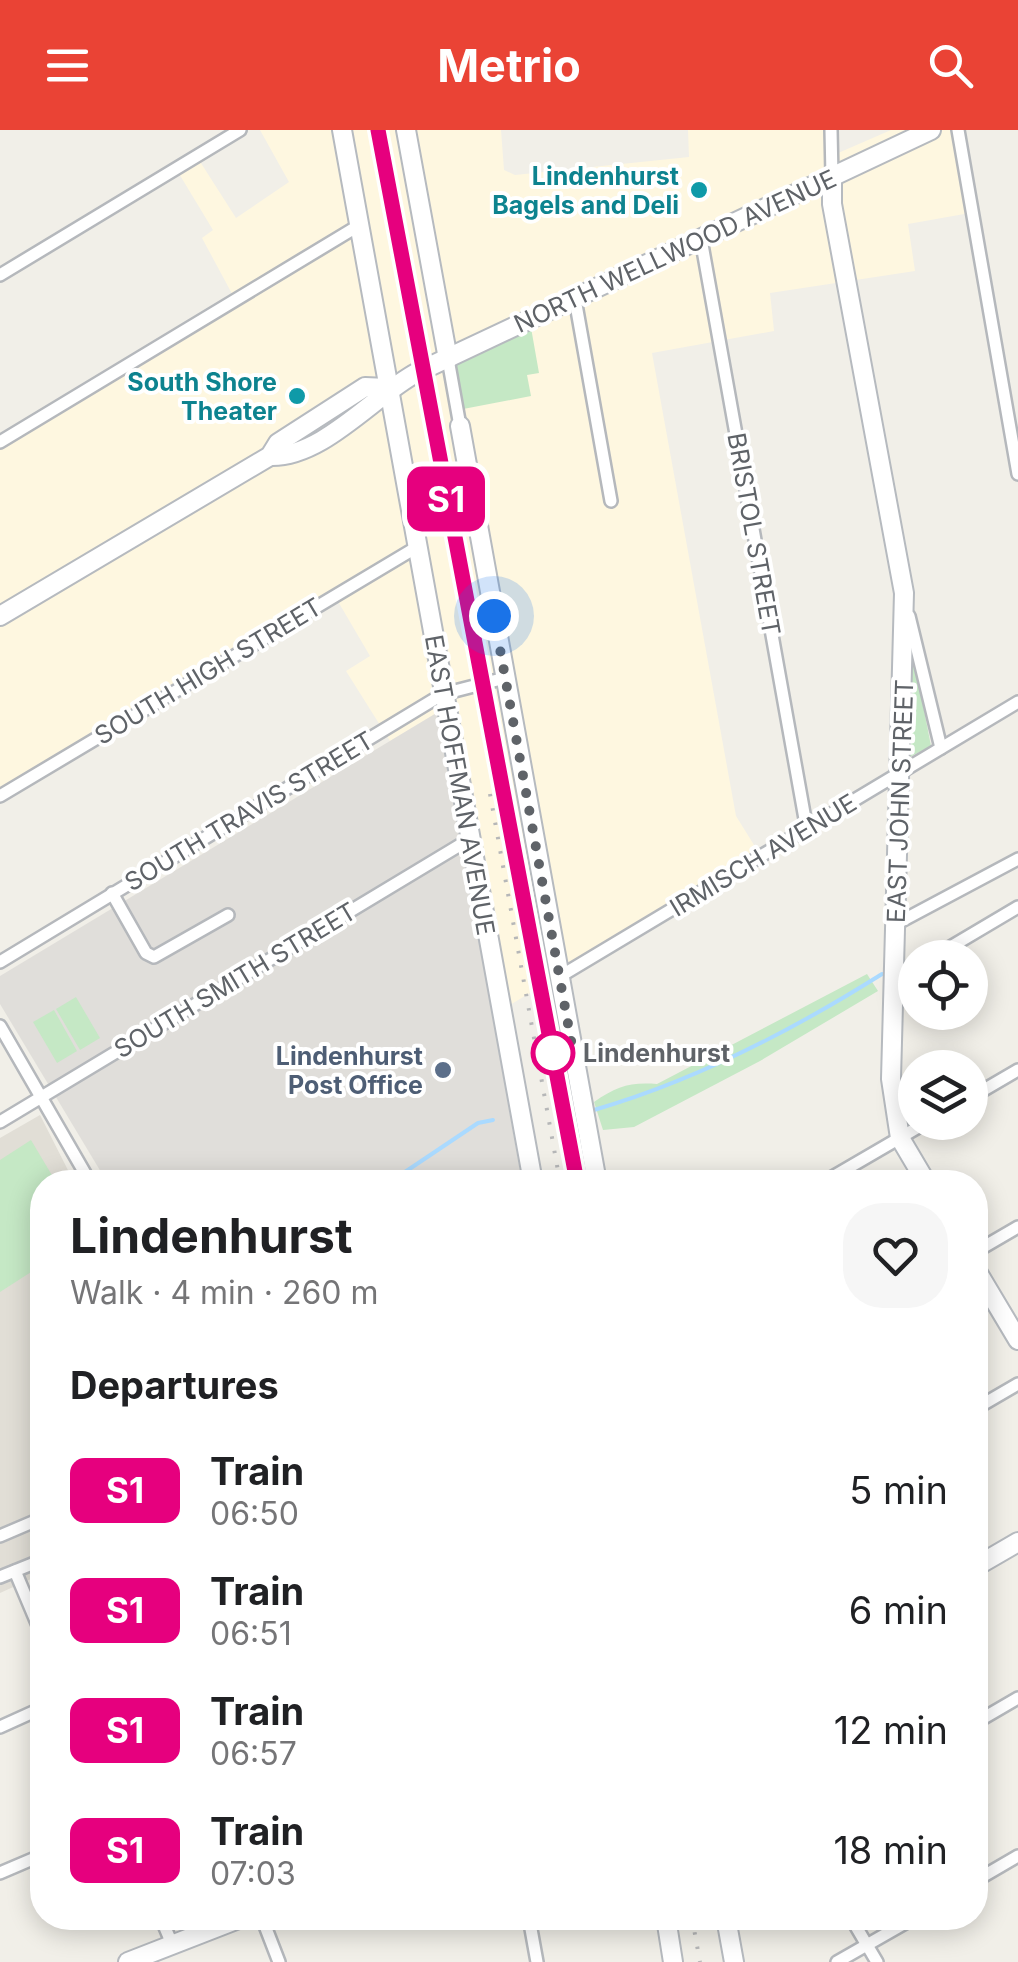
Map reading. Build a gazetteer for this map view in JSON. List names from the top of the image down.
{
  "streets": {
    "street": [
      "NORTH WELLWOOD AVENUE",
      "BRISTOL STREET",
      "SOUTH HIGH STREET",
      "EAST HOFFMAN AVENUE",
      "EAST JOHN STREET",
      "SOUTH TRAVIS STREET",
      "IRMISCH AVENUE",
      "SOUTH SMITH STREET"
    ]
  },
  "crossings": [
    ["NORTH WELLWOOD AVENUE", "BRISTOL STREET"],
    ["NORTH WELLWOOD AVENUE", "EAST HOFFMAN AVENUE"],
    ["NORTH WELLWOOD AVENUE", "EAST JOHN STREET"],
    ["BRISTOL STREET", "IRMISCH AVENUE"],
    ["SOUTH HIGH STREET", "EAST HOFFMAN AVENUE"],
    ["EAST HOFFMAN AVENUE", "SOUTH TRAVIS STREET"],
    ["EAST HOFFMAN AVENUE", "SOUTH SMITH STREET"],
    ["EAST JOHN STREET", "IRMISCH AVENUE"]
  ],
  "places": [
    "Lindenhurst Bagels and Deli",
    "South Shore Theater",
    "Lindenhurst",
    "Lindenhurst Post Office"
  ],
  "page": {
    "header": "Metrio",
    "on_map": "S1",
    "heading": [
      ["Lindenhurst", "Walk · 4 min · 260 m"],
      "Departures"
    ],
    "list": [
      {
        "mark": "S1",
        "name": "Train",
        "note": "06:50",
        "value": "5 min"
      },
      {
        "mark": "S1",
        "name": "Train",
        "note": "06:51",
        "value": "6 min"
      },
      {
        "mark": "S1",
        "name": "Train",
        "note": "06:57",
        "value": "12 min"
      },
      {
        "mark": "S1",
        "name": "Train",
        "note": "07:03",
        "value": "18 min"
      }
    ]
  }
}
